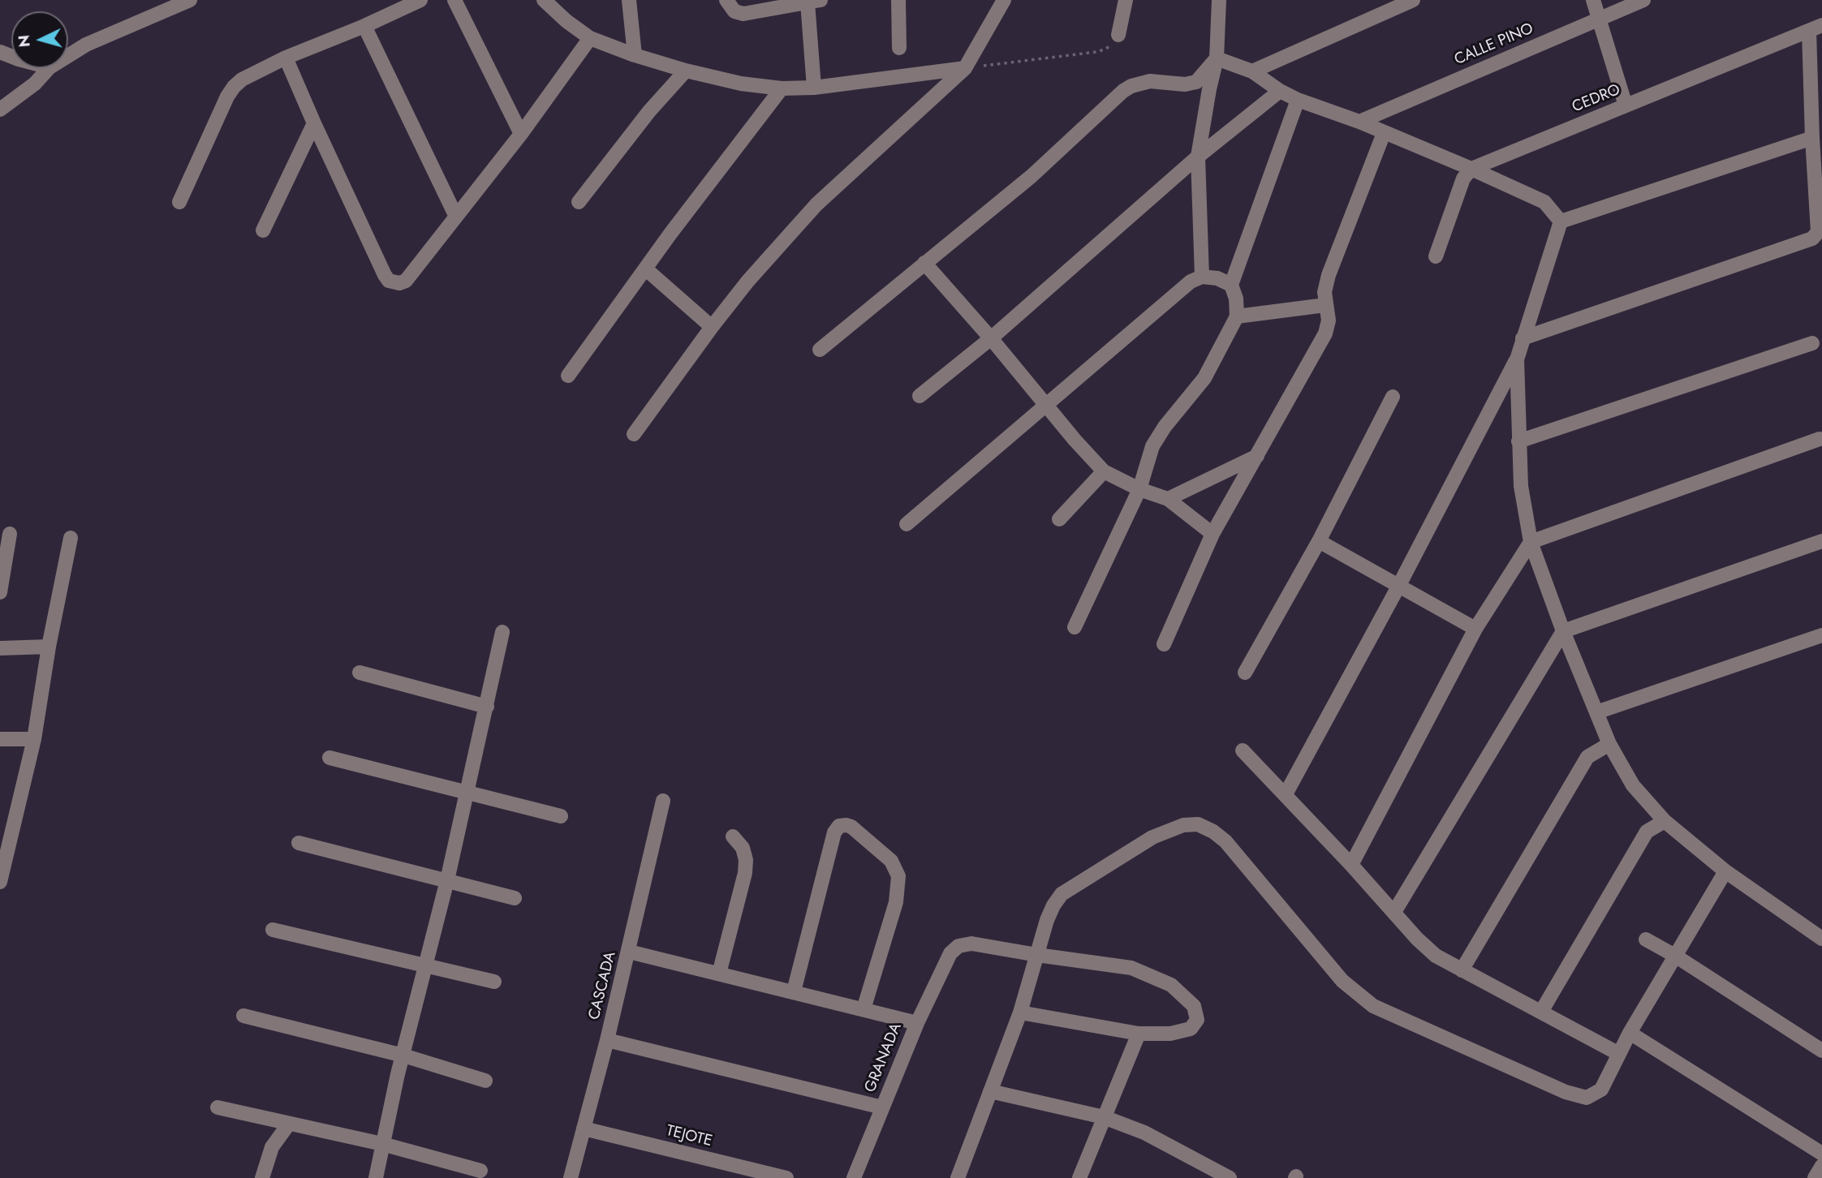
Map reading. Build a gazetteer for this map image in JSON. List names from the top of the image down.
{
  "streets": {
    "street": [
      "CALLE PINO",
      "CEDRO",
      "CASCADA",
      "GRANADA",
      "TEJOTE"
    ]
  },
  "crossings": [
    ["CASCADA", "TEJOTE"]
  ],
  "north": "left"
}
